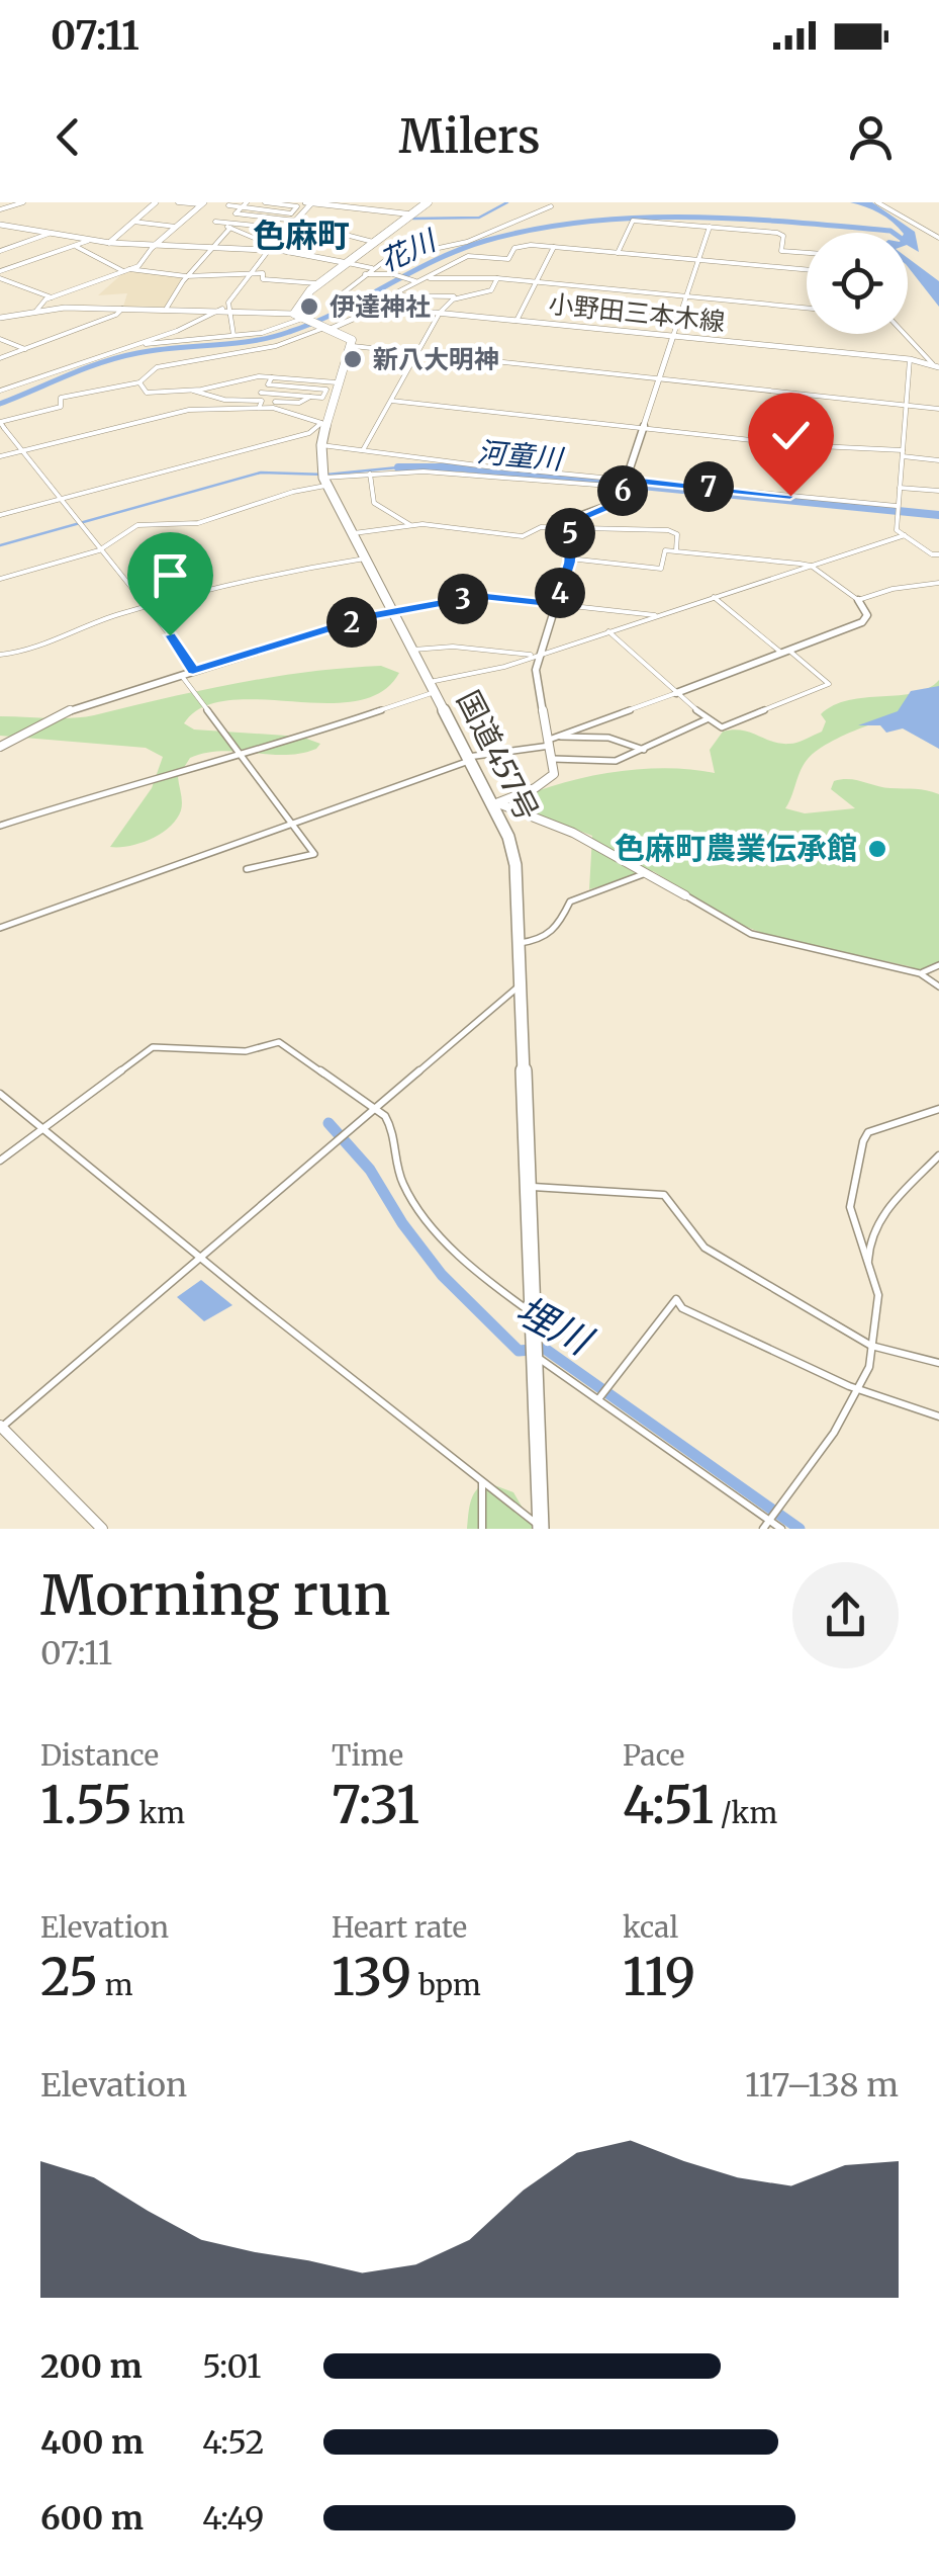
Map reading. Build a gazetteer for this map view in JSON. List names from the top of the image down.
{
  "streets": {
    "highway": ["国道457号"],
    "main road": ["小野田三本木線"]
  },
  "districts": ["色麻町"],
  "water": ["花川", "河童川", "埋川"],
  "places": ["伊達神社", "新八大明神", "色麻町農業伝承館"],
  "page": {
    "status": "07:11",
    "header": "Milers",
    "pins": [
      "7",
      "6",
      "5",
      "4",
      "3",
      "2"
    ],
    "heading": ["Morning run", "07:11"],
    "stats": [
      ["Distance", "1.55 km"],
      ["Time", "7:31"],
      ["Pace", "4:51 /km"],
      ["Elevation", "25 m"],
      ["Heart rate", "139 bpm"],
      ["kcal", "119"]
    ],
    "chart": ["Elevation", "117–138 m"],
    "list": [
      {
        "name": "200 m",
        "note": "5:01"
      },
      {
        "name": "400 m",
        "note": "4:52"
      },
      {
        "name": "600 m",
        "note": "4:49"
      }
    ]
  }
}
